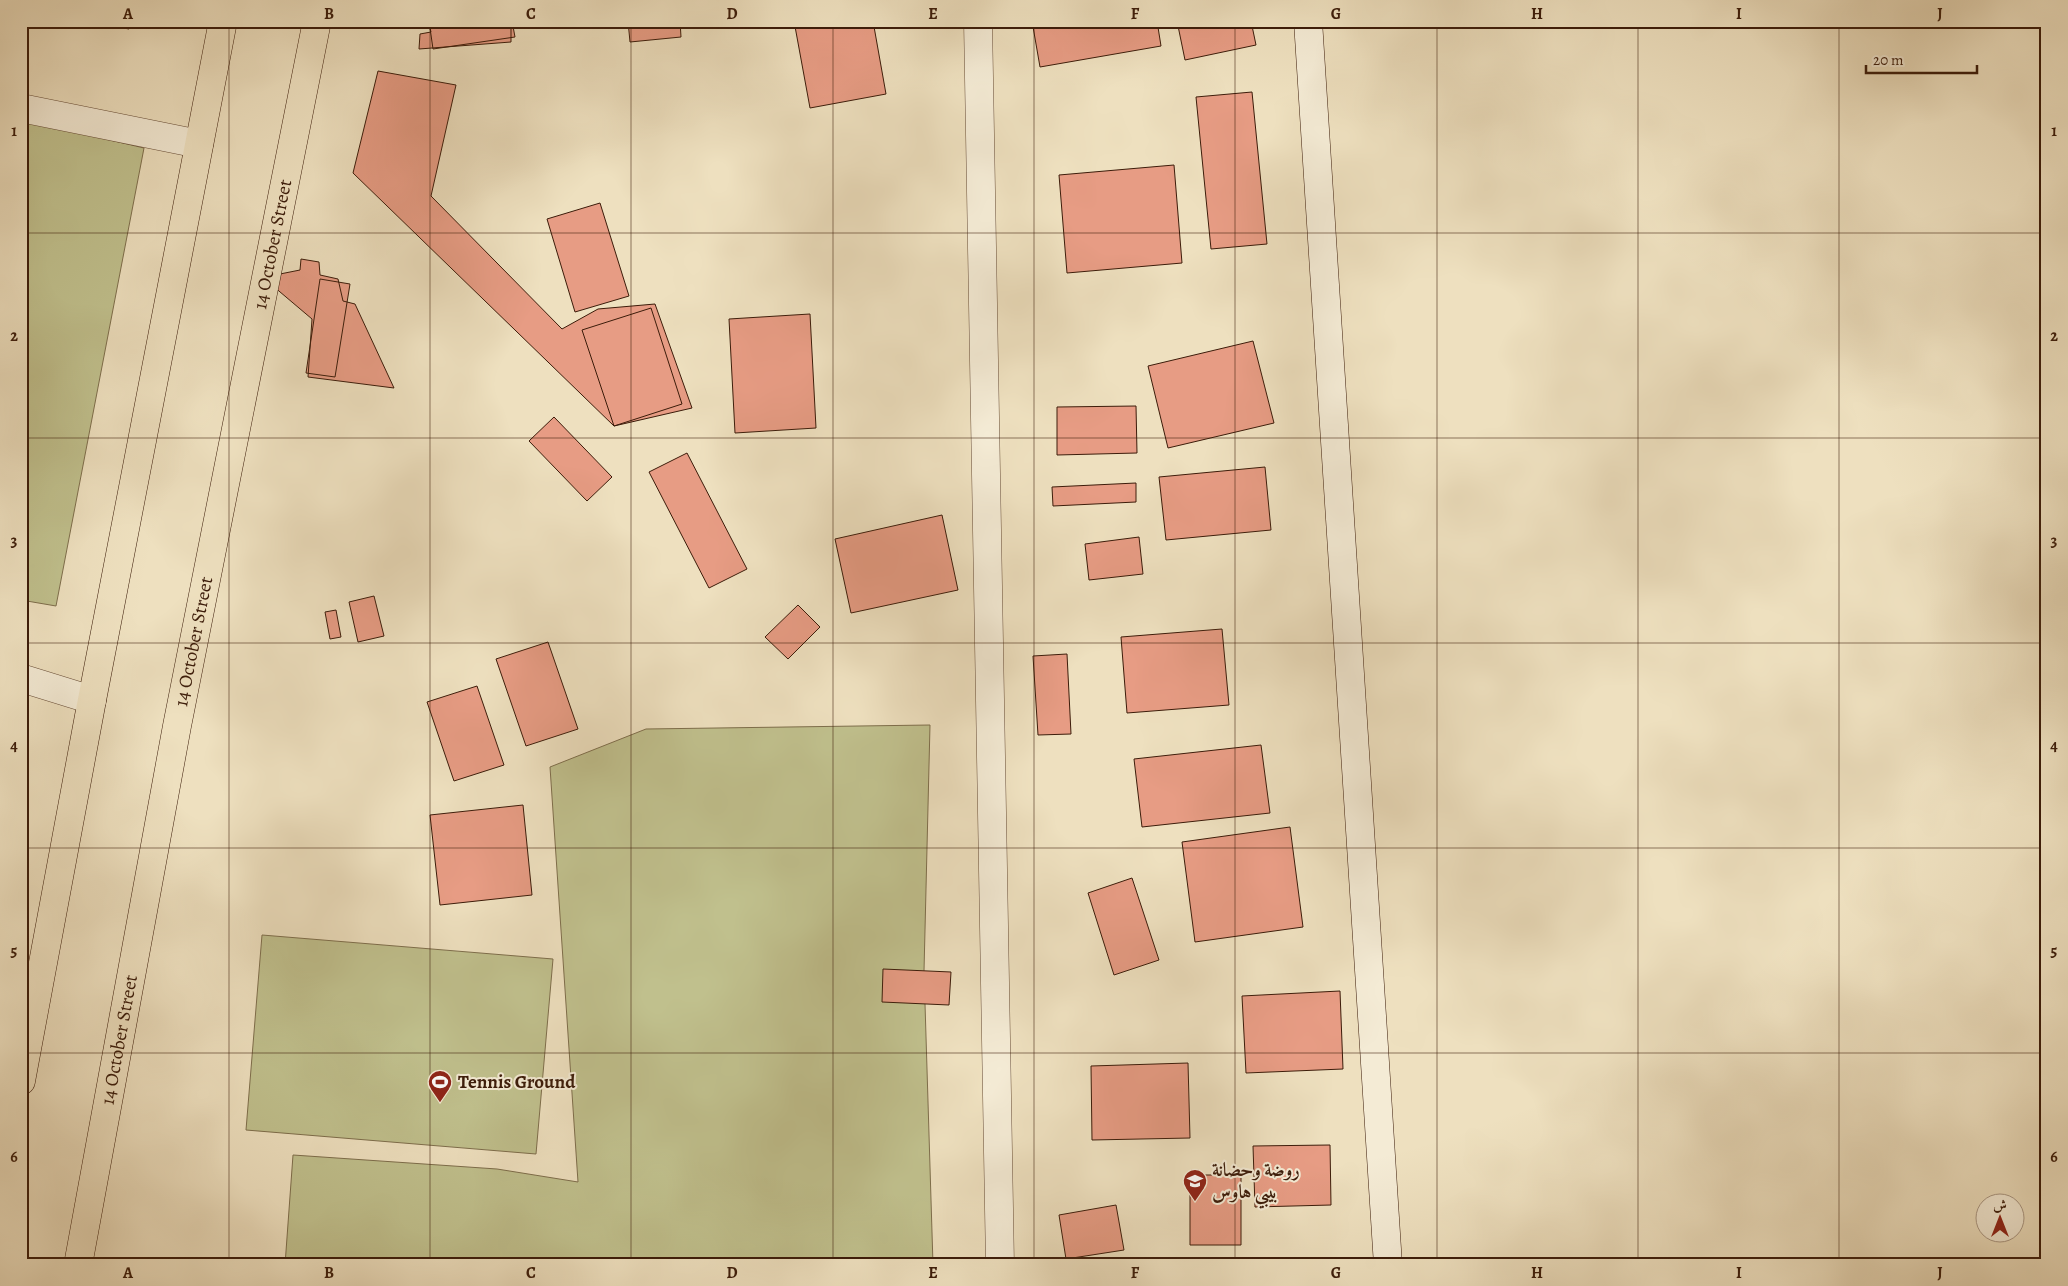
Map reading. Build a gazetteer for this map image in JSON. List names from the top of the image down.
{
  "streets": {
    "main road": ["14 October Street"]
  },
  "places": {
    "sports": ["Tennis Ground"],
    "school or university": ["روضة وحضانة بيبي هاوس"]
  },
  "scale_bar": "20 m",
  "north": "top",
  "grid": {
    "columns": [
      "A",
      "B",
      "C",
      "D",
      "E",
      "F",
      "G",
      "H",
      "I",
      "J"
    ],
    "rows": [
      "1",
      "2",
      "3",
      "4",
      "5",
      "6"
    ]
  }
}
